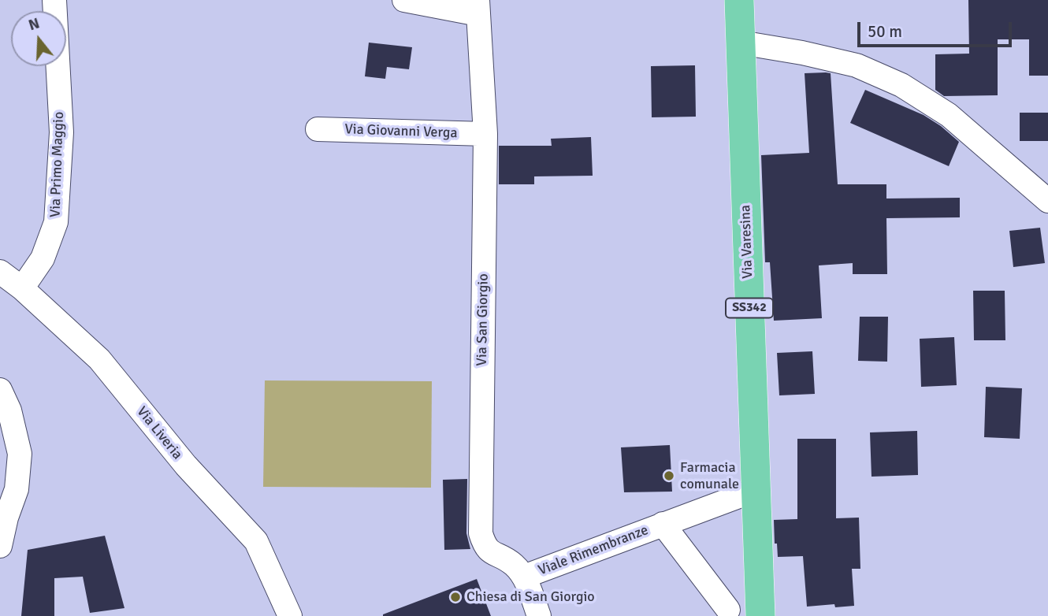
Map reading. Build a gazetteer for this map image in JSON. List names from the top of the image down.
{
  "streets": {
    "main road": ["Via Varesina", "SS342"],
    "street": [
      "Via Giovanni Verga",
      "Via Primo Maggio",
      "Via San Giorgio",
      "Via Liveria",
      "Viale Rimembranze"
    ]
  },
  "crossings": [
    ["Via Giovanni Verga", "Via San Giorgio"],
    ["Via Primo Maggio", "Via Liveria"],
    ["Via Varesina", "Viale Rimembranze"],
    ["Via San Giorgio", "Viale Rimembranze"]
  ],
  "places": ["Farmacia comunale", "Chiesa di San Giorgio"],
  "scale_bar": "50 m",
  "north": "top"
}
